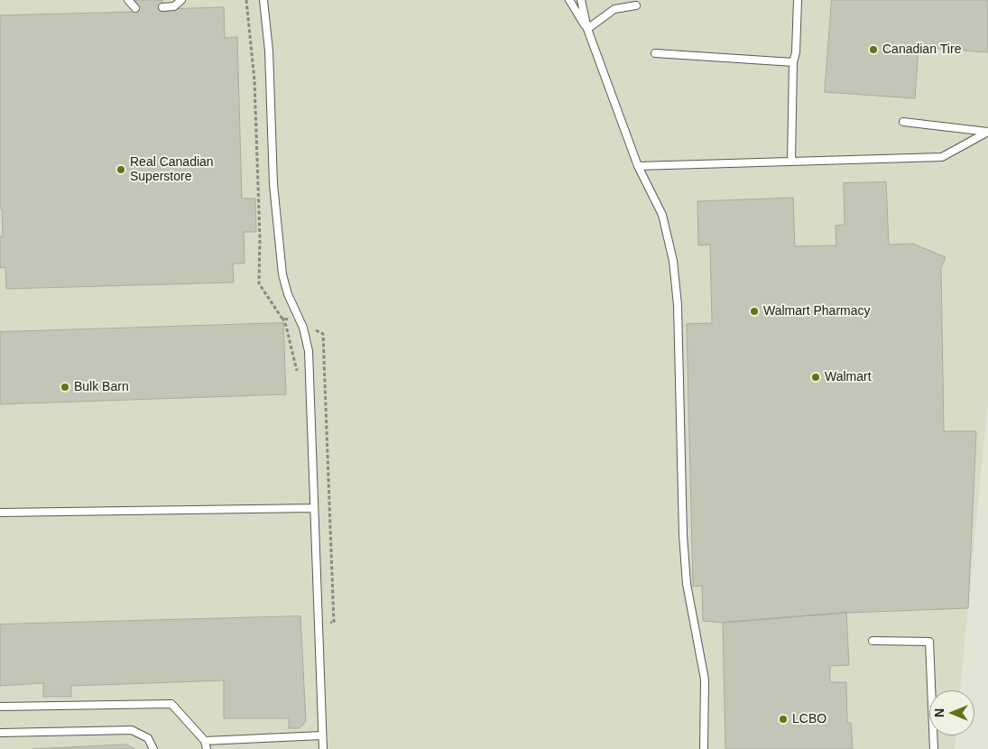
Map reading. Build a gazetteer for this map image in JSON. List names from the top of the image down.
{
  "places": [
    "Canadian Tire",
    "Real Canadian Superstore",
    "Walmart Pharmacy",
    "Walmart",
    "Bulk Barn",
    "LCBO"
  ],
  "north": "left"
}
